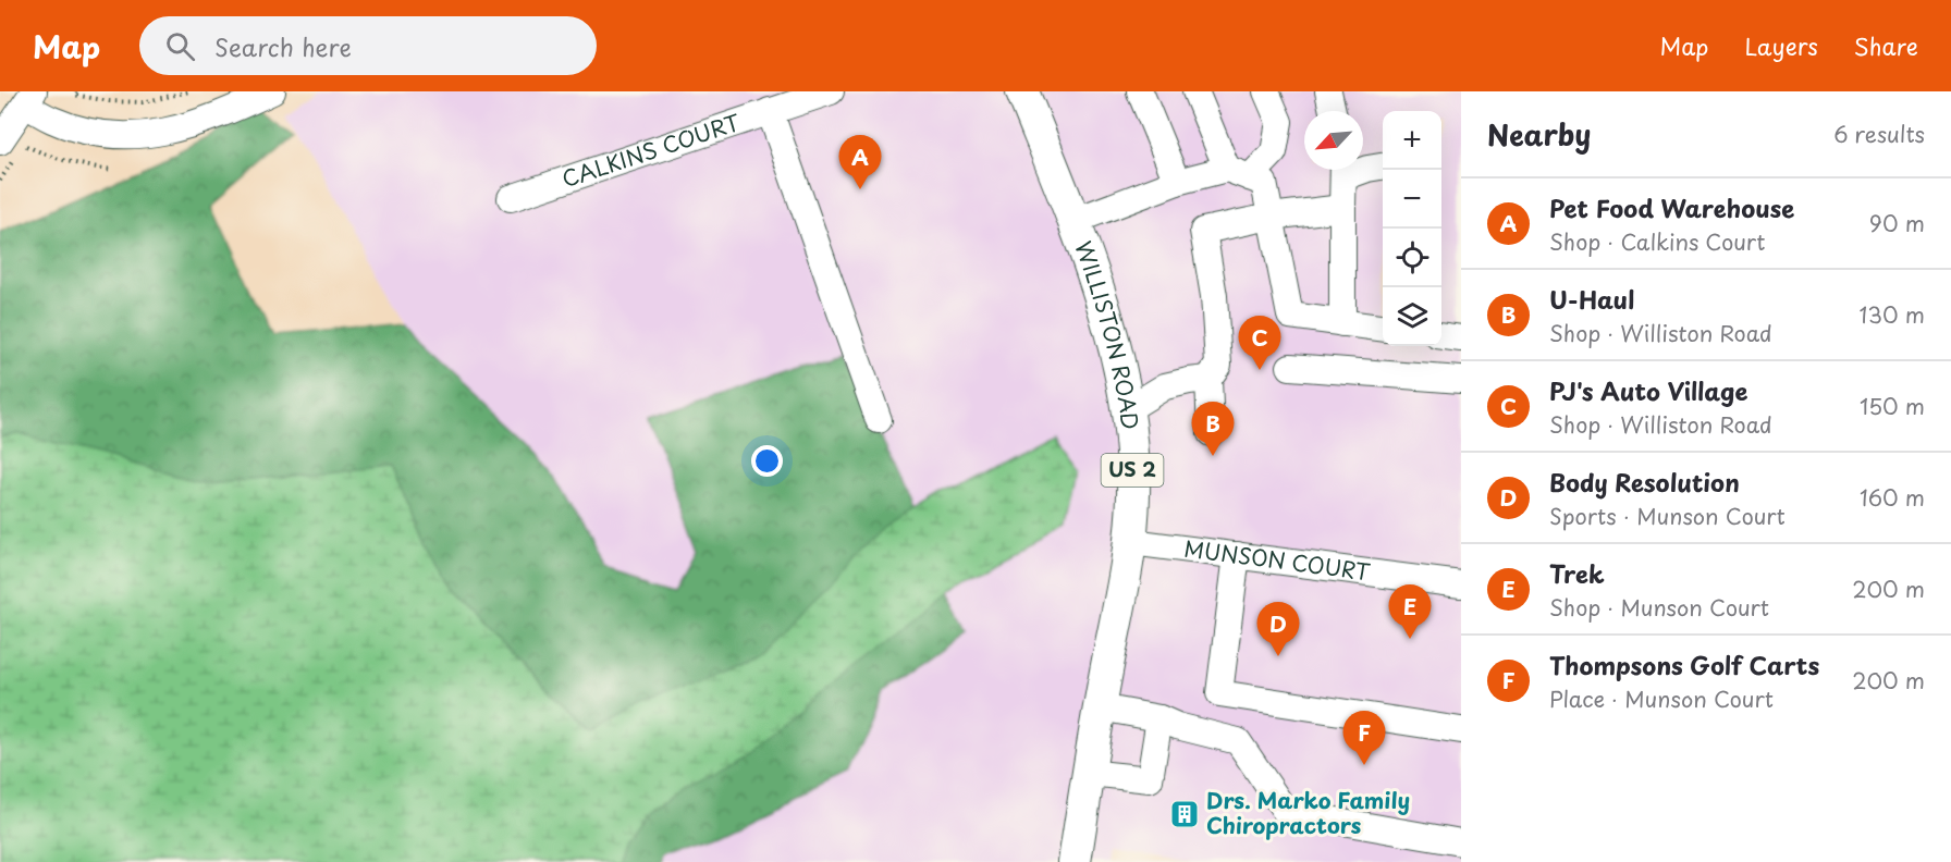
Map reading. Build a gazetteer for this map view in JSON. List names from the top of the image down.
{
  "streets": {
    "main road": ["WILLISTON ROAD", "US 2"],
    "street": ["CALKINS COURT", "MUNSON COURT"]
  },
  "crossings": [
    ["WILLISTON ROAD", "MUNSON COURT"]
  ],
  "places": {
    "building": ["Drs. Marko Family Chiropractors"]
  },
  "north": "bottom left",
  "page": {
    "header": "Map",
    "search": "Search here",
    "nav": ["Map", "Layers", "Share"],
    "heading": ["Nearby", "6 results"],
    "map_buttons": ["+", "−"],
    "pins": [
      "A",
      "C",
      "B",
      "E",
      "D",
      "F"
    ],
    "list": [
      {
        "mark": "A",
        "name": "Pet Food Warehouse",
        "note": "Shop · Calkins Court",
        "value": "90 m"
      },
      {
        "mark": "B",
        "name": "U-Haul",
        "note": "Shop · Williston Road",
        "value": "130 m"
      },
      {
        "mark": "C",
        "name": "PJ's Auto Village",
        "note": "Shop · Williston Road",
        "value": "150 m"
      },
      {
        "mark": "D",
        "name": "Body Resolution",
        "note": "Sports · Munson Court",
        "value": "160 m"
      },
      {
        "mark": "E",
        "name": "Trek",
        "note": "Shop · Munson Court",
        "value": "200 m"
      },
      {
        "mark": "F",
        "name": "Thompsons Golf Carts",
        "note": "Place · Munson Court",
        "value": "200 m"
      }
    ]
  }
}
